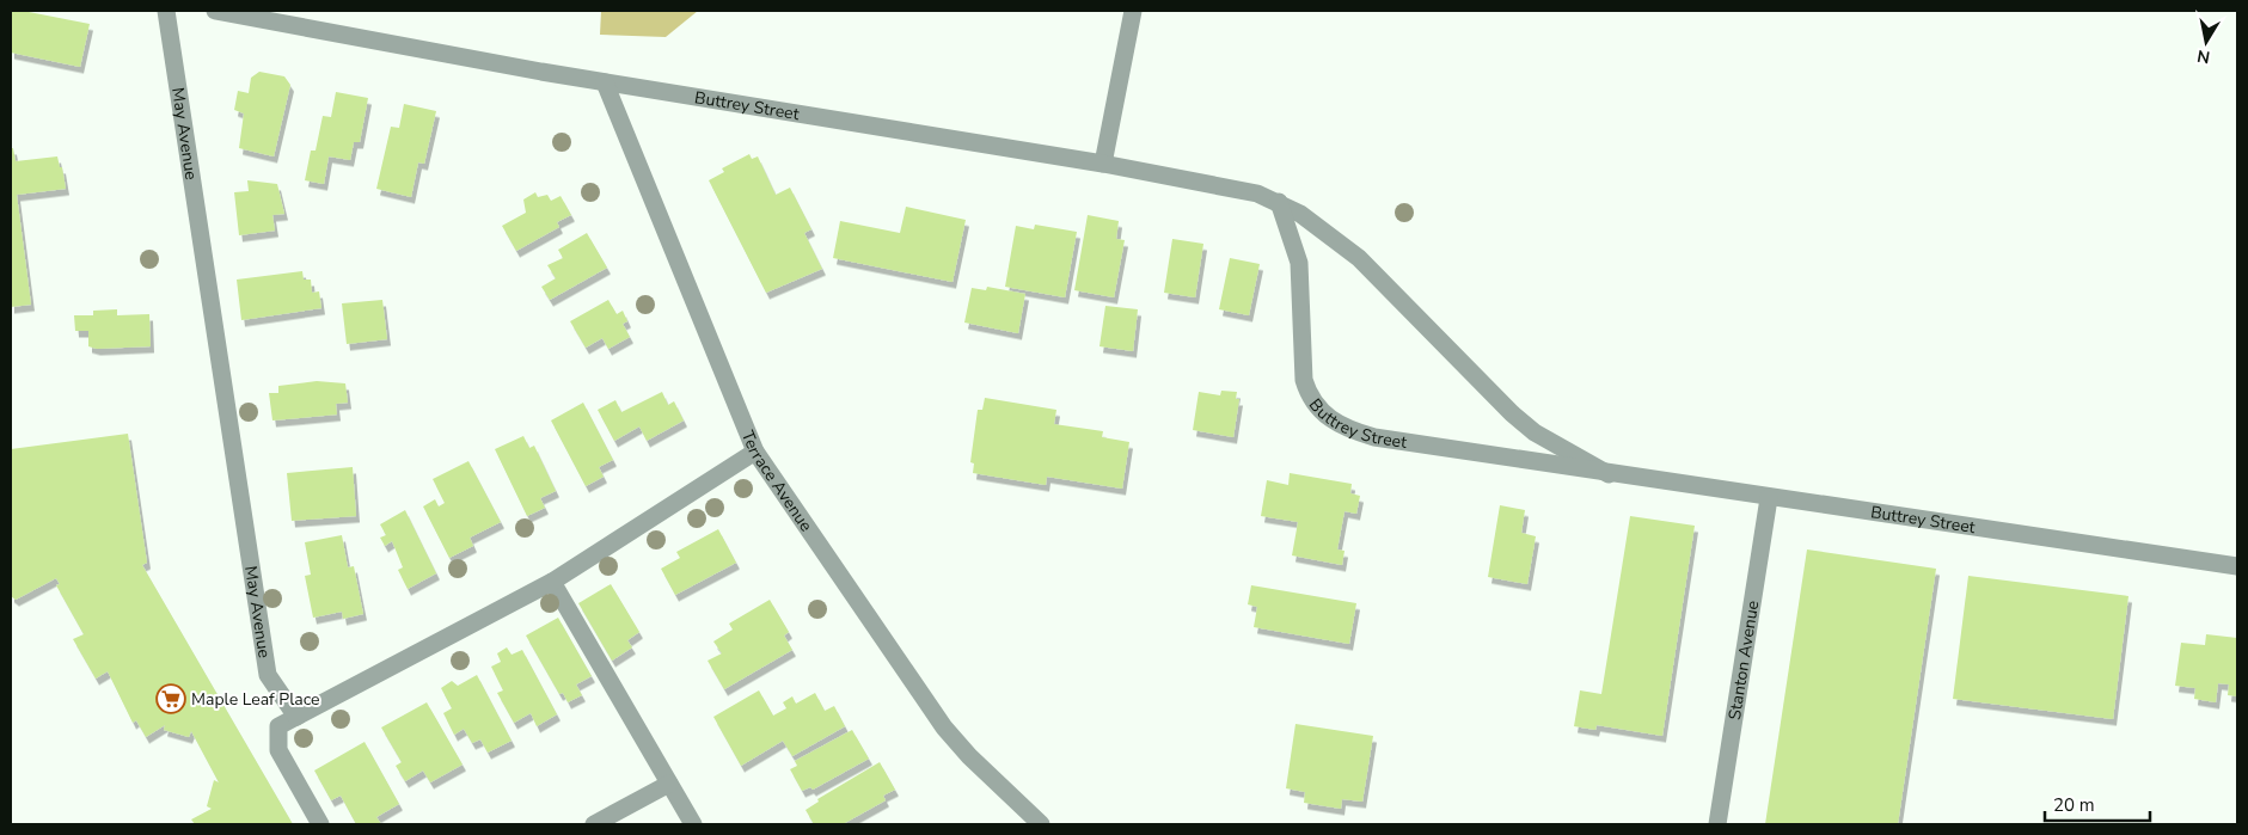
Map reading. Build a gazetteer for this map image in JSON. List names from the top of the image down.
{
  "streets": {
    "street": [
      "Buttrey Street",
      "May Avenue",
      "Terrace Avenue",
      "Stanton Avenue"
    ]
  },
  "crossings": [
    ["Buttrey Street", "Terrace Avenue"],
    ["Buttrey Street", "Stanton Avenue"]
  ],
  "places": {
    "supermarket": ["Maple Leaf Place"]
  },
  "scale_bar": "20 m",
  "north": "bottom"
}
